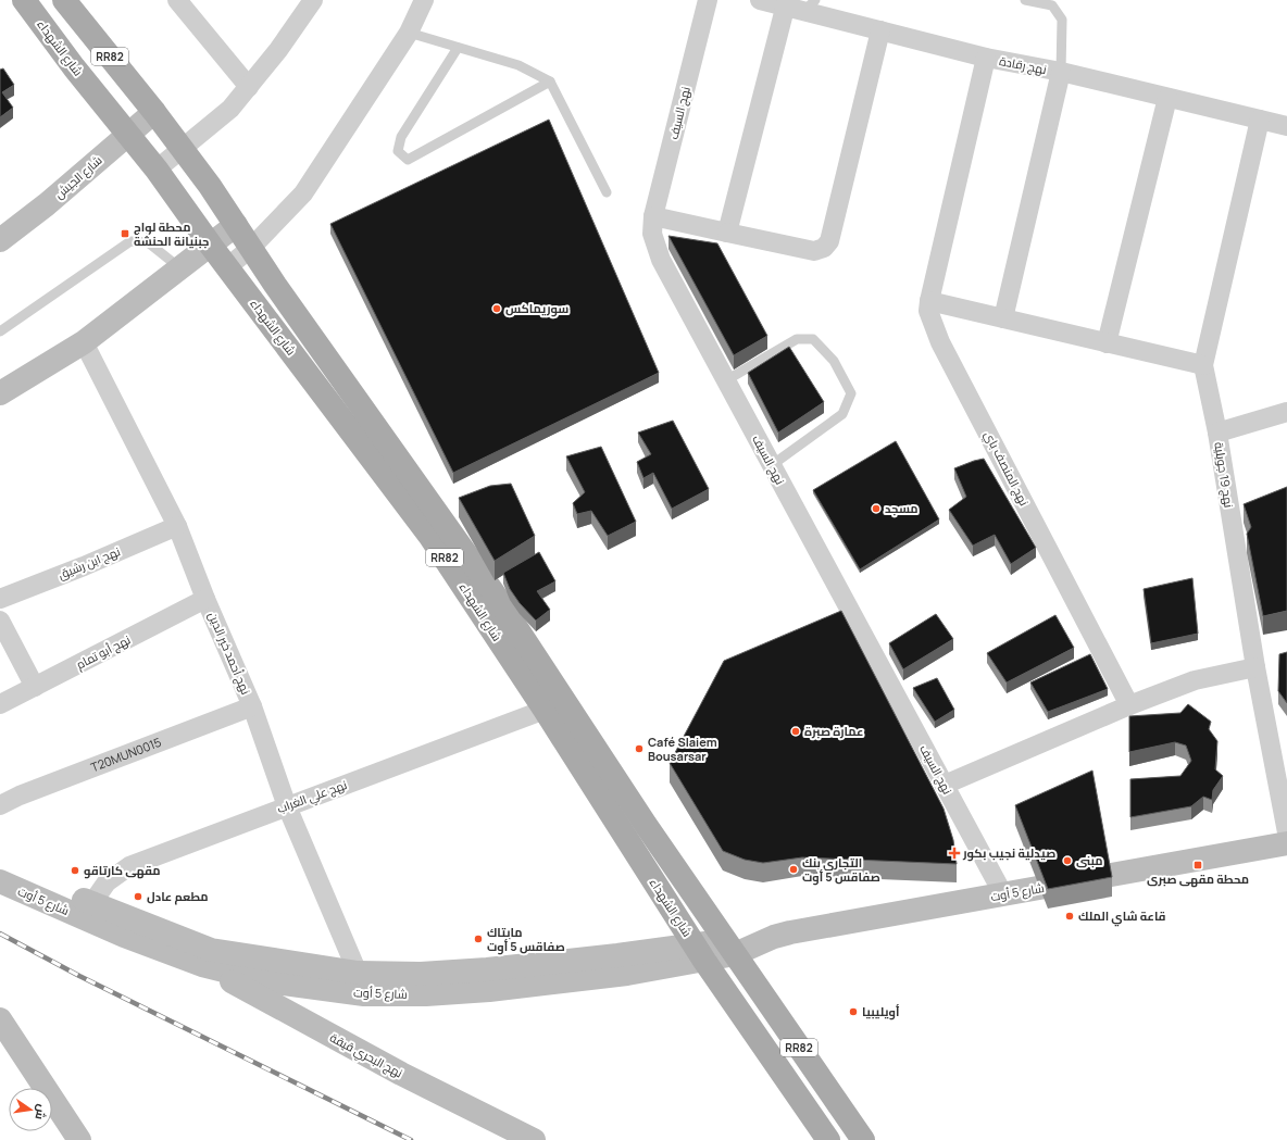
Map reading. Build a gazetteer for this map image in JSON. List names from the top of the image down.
{
  "streets": {
    "main road": [
      "شارع الشهداء",
      "RR82",
      "شارع الجيش",
      "شارع 5 أوت",
      "نهج البحري قيقة"
    ],
    "street": [
      "نهج رقادة",
      "نهج السيف",
      "نهج المنصف باي",
      "نهج 19 جويلية",
      "نهج ابن رشيق",
      "نهج أبو تمام",
      "نهج أحمد خير الدين",
      "T20MUN0015",
      "نهج علي الغراب"
    ]
  },
  "crossings": [
    ["شارع الشهداء", "شارع الجيش"],
    ["شارع الشهداء", "نهج علي الغراب"],
    ["شارع الشهداء", "شارع 5 أوت"],
    ["نهج رقادة", "نهج 19 جويلية"],
    ["نهج السيف", "شارع 5 أوت"],
    ["نهج ابن رشيق", "نهج أحمد خير الدين"],
    ["نهج أبو تمام", "نهج أحمد خير الدين"],
    ["نهج أحمد خير الدين", "T20MUN0015"],
    ["نهج أحمد خير الدين", "نهج علي الغراب"],
    ["نهج أحمد خير الدين", "شارع 5 أوت"],
    ["نهج علي الغراب", "شارع 5 أوت"],
    ["شارع 5 أوت", "نهج البحري قيقة"]
  ],
  "places": {
    "transit": ["محطة لواج جبنيانة الحنشة", "محطة مقهى صبرى"],
    "other": [
      "سوريماكس",
      "مسجد",
      "عمارة صبرة",
      "Café Slaiem Bousarsar",
      "مبنى",
      "التجاري بنك صفاقس 5 أوت",
      "مقهى كارتاقو",
      "مطعم عادل",
      "قاعة شاي الملك",
      "مايتاك صفاقس 5 أوت",
      "أويليبيا"
    ],
    "health": ["صيدلية نجيب بكور"]
  },
  "north": "right"
}
